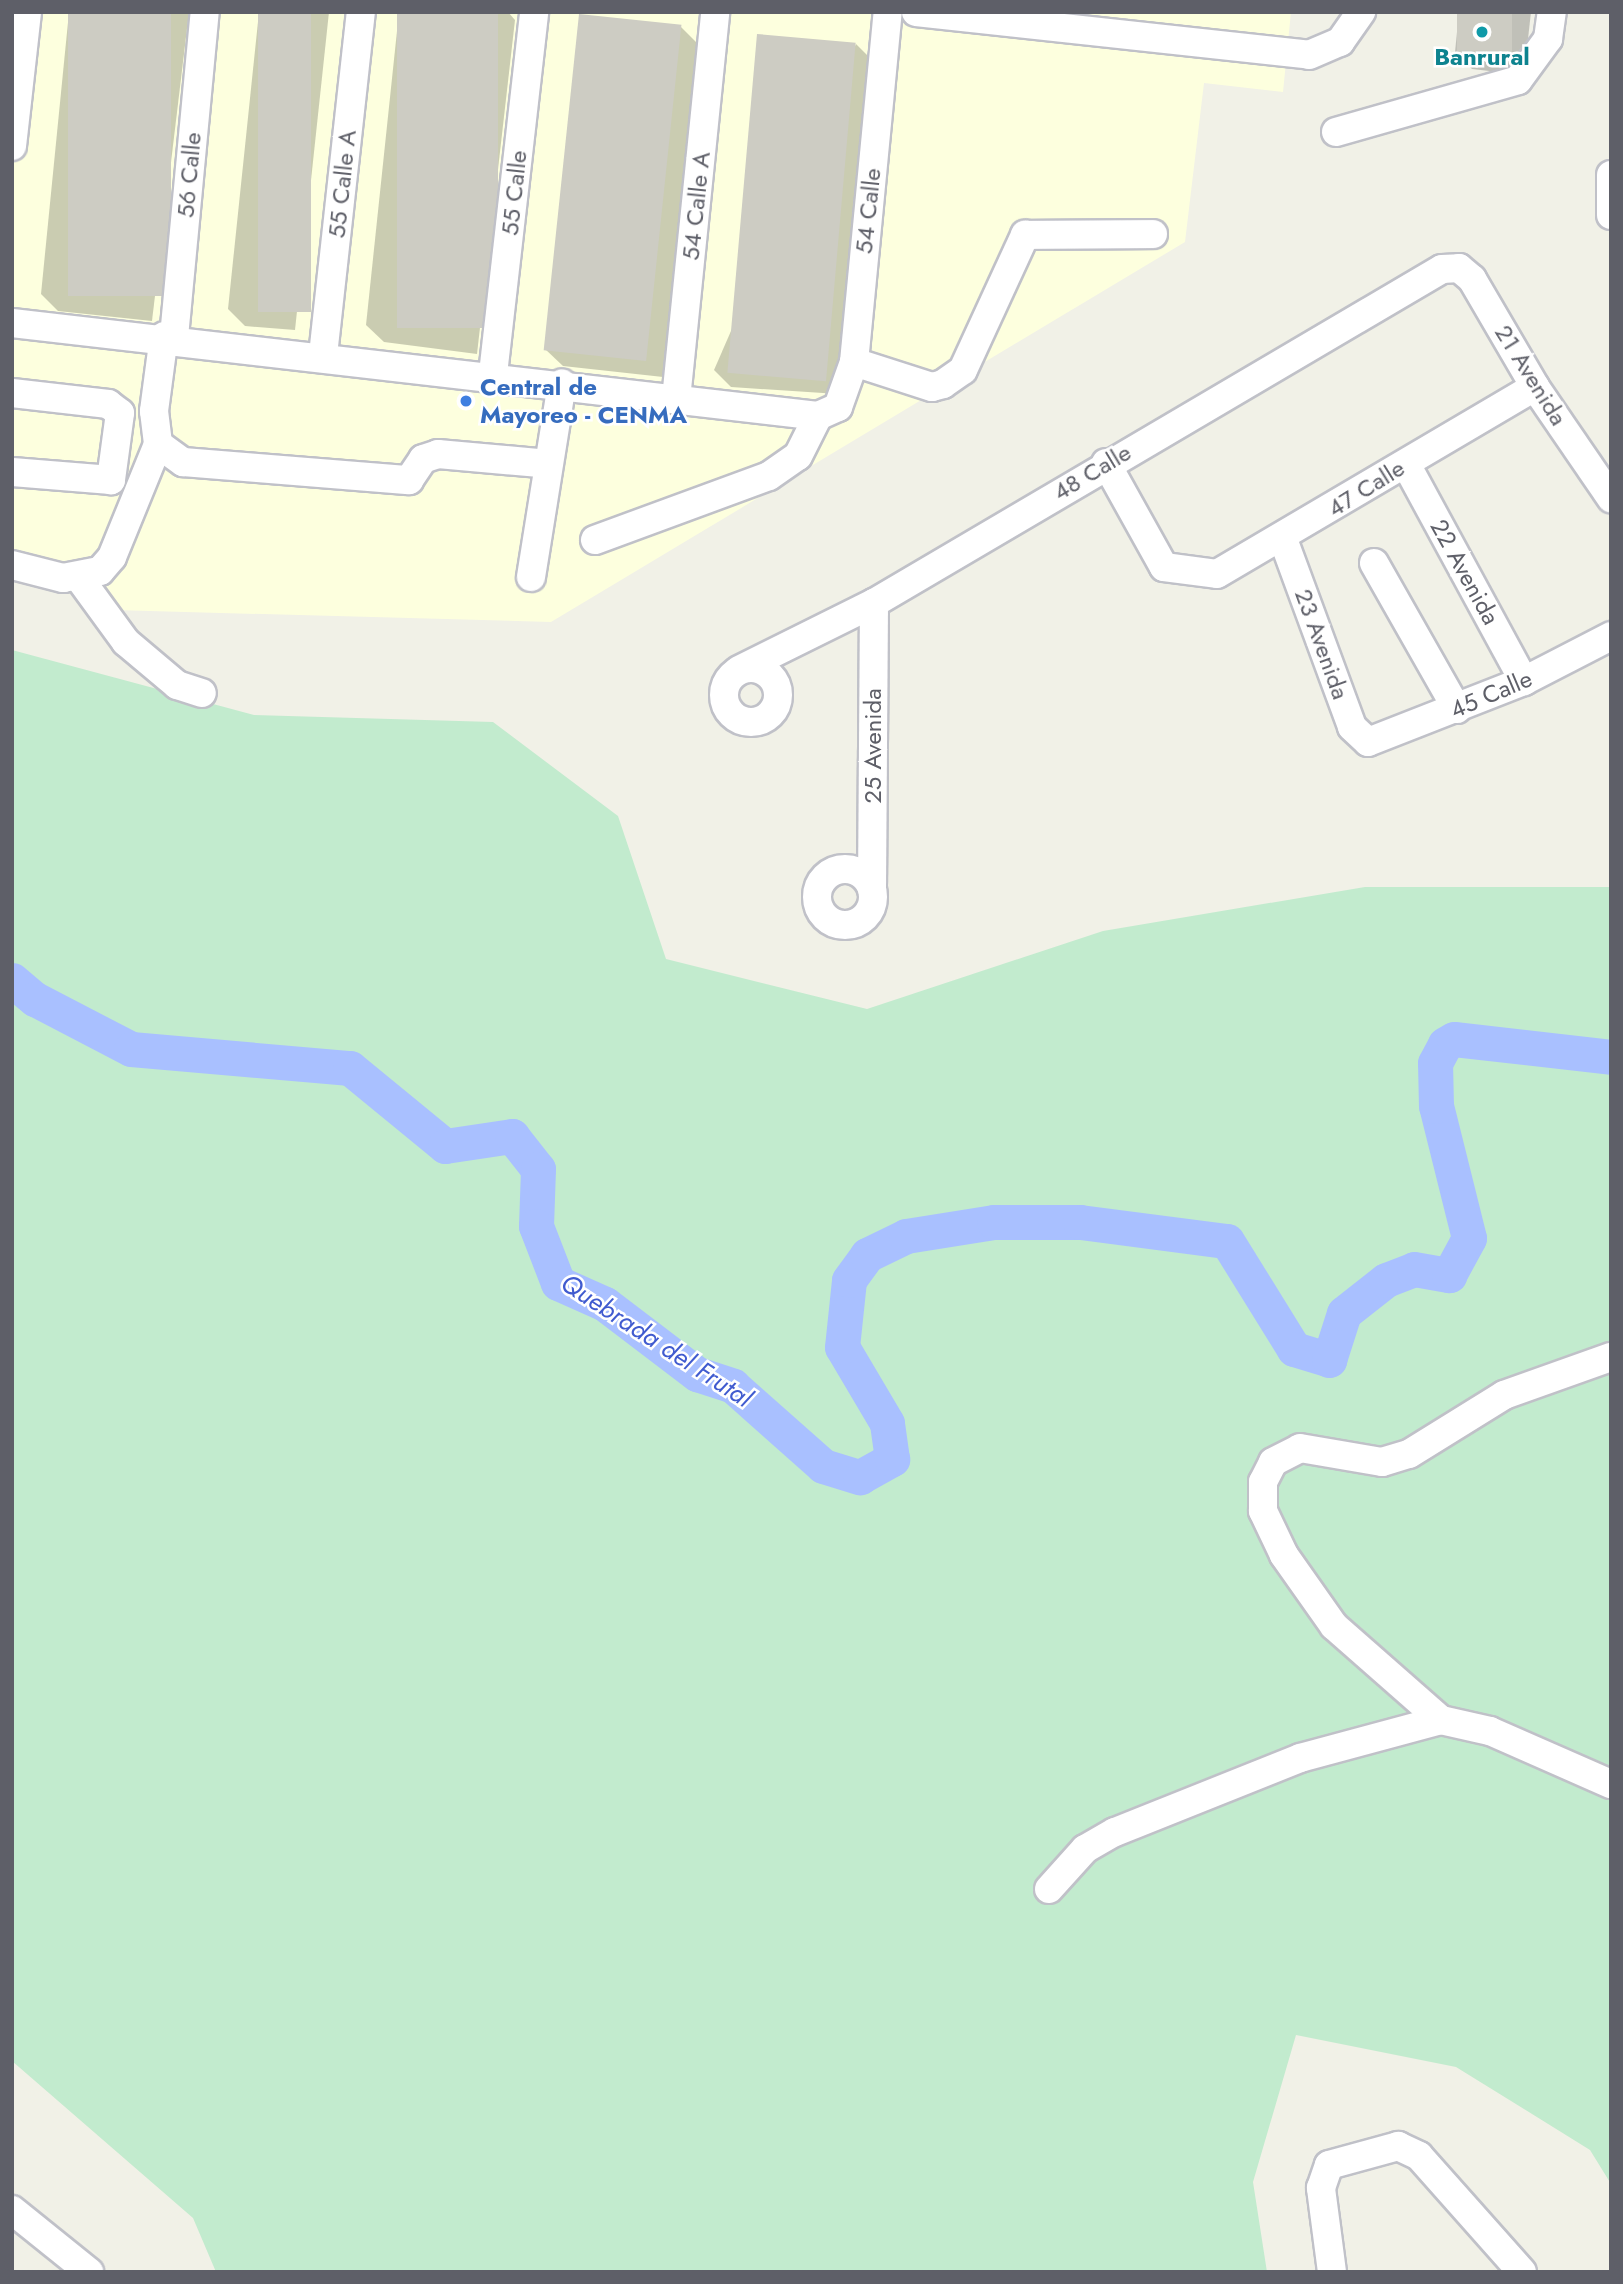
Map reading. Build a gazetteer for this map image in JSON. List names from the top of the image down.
{
  "streets": {
    "street": [
      "56 Calle",
      "55 Calle A",
      "55 Calle",
      "54 Calle A",
      "54 Calle",
      "21 Avenida",
      "48 Calle",
      "47 Calle",
      "22 Avenida",
      "23 Avenida",
      "45 Calle",
      "25 Avenida"
    ]
  },
  "crossings": [
    ["21 Avenida", "48 Calle"],
    ["21 Avenida", "47 Calle"],
    ["48 Calle", "47 Calle"],
    ["48 Calle", "25 Avenida"],
    ["47 Calle", "22 Avenida"],
    ["47 Calle", "23 Avenida"],
    ["22 Avenida", "45 Calle"],
    ["23 Avenida", "45 Calle"]
  ],
  "water": ["Quebrada del Frutal"],
  "places": ["Banrural", "Central de Mayoreo - CENMA"]
}
